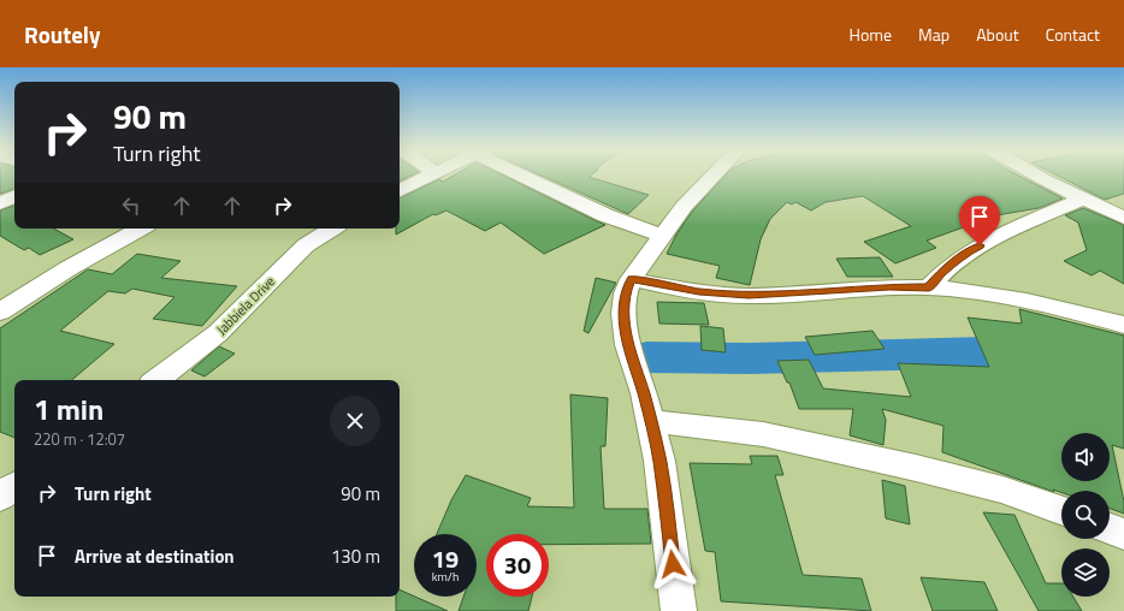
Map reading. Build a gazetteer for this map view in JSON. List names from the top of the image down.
{
  "streets": {
    "street": ["Jabbiela Drive"]
  },
  "page": {
    "header": "Routely",
    "nav": [
      "Home",
      "Map",
      "About",
      "Contact"
    ],
    "turn": ["90 m", "Turn right"],
    "heading": ["1 min", "220 m · 12:07"],
    "list": [
      {
        "name": "Turn right",
        "value": "90 m"
      },
      {
        "name": "Arrive at destination",
        "value": "130 m"
      }
    ],
    "speed": "19 km/h",
    "limit": "30"
  }
}
